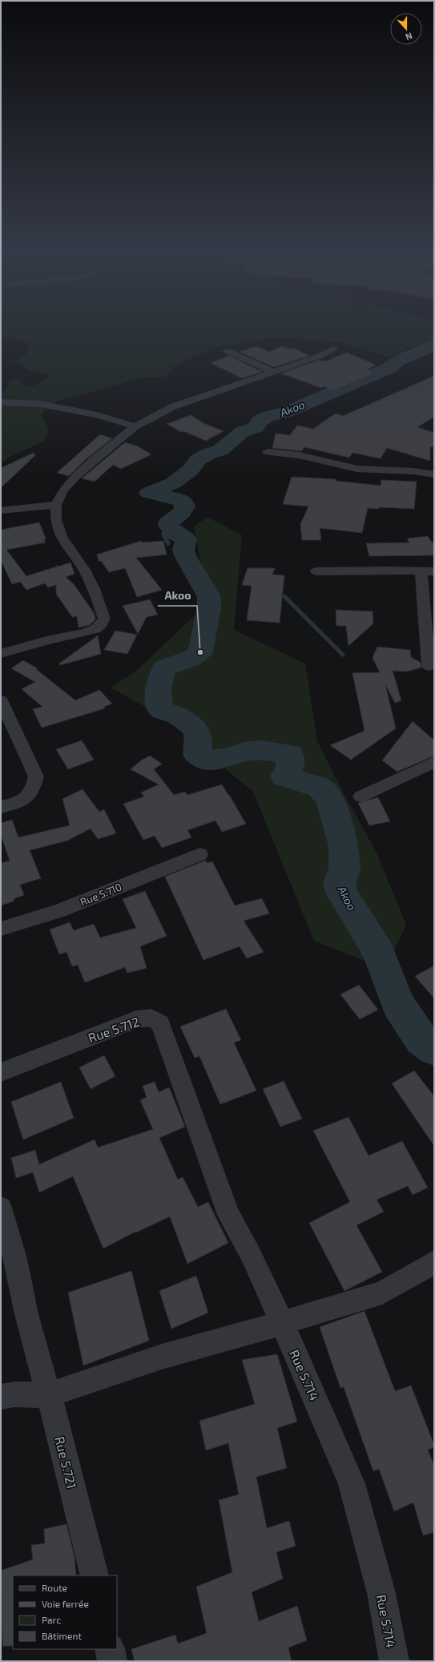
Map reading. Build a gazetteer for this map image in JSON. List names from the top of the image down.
{
  "streets": {
    "street": [
      "Rue 5.710",
      "Rue 5.712",
      "Rue 5.714",
      "Rue 5.721"
    ]
  },
  "crossings": [
    ["Rue 5.712", "Rue 5.714"]
  ],
  "water": ["Akoo"],
  "places": ["Akoo"],
  "legend": [
    "Route",
    "Voie ferrée",
    "Parc",
    "Bâtiment"
  ],
  "north": "bottom"
}
